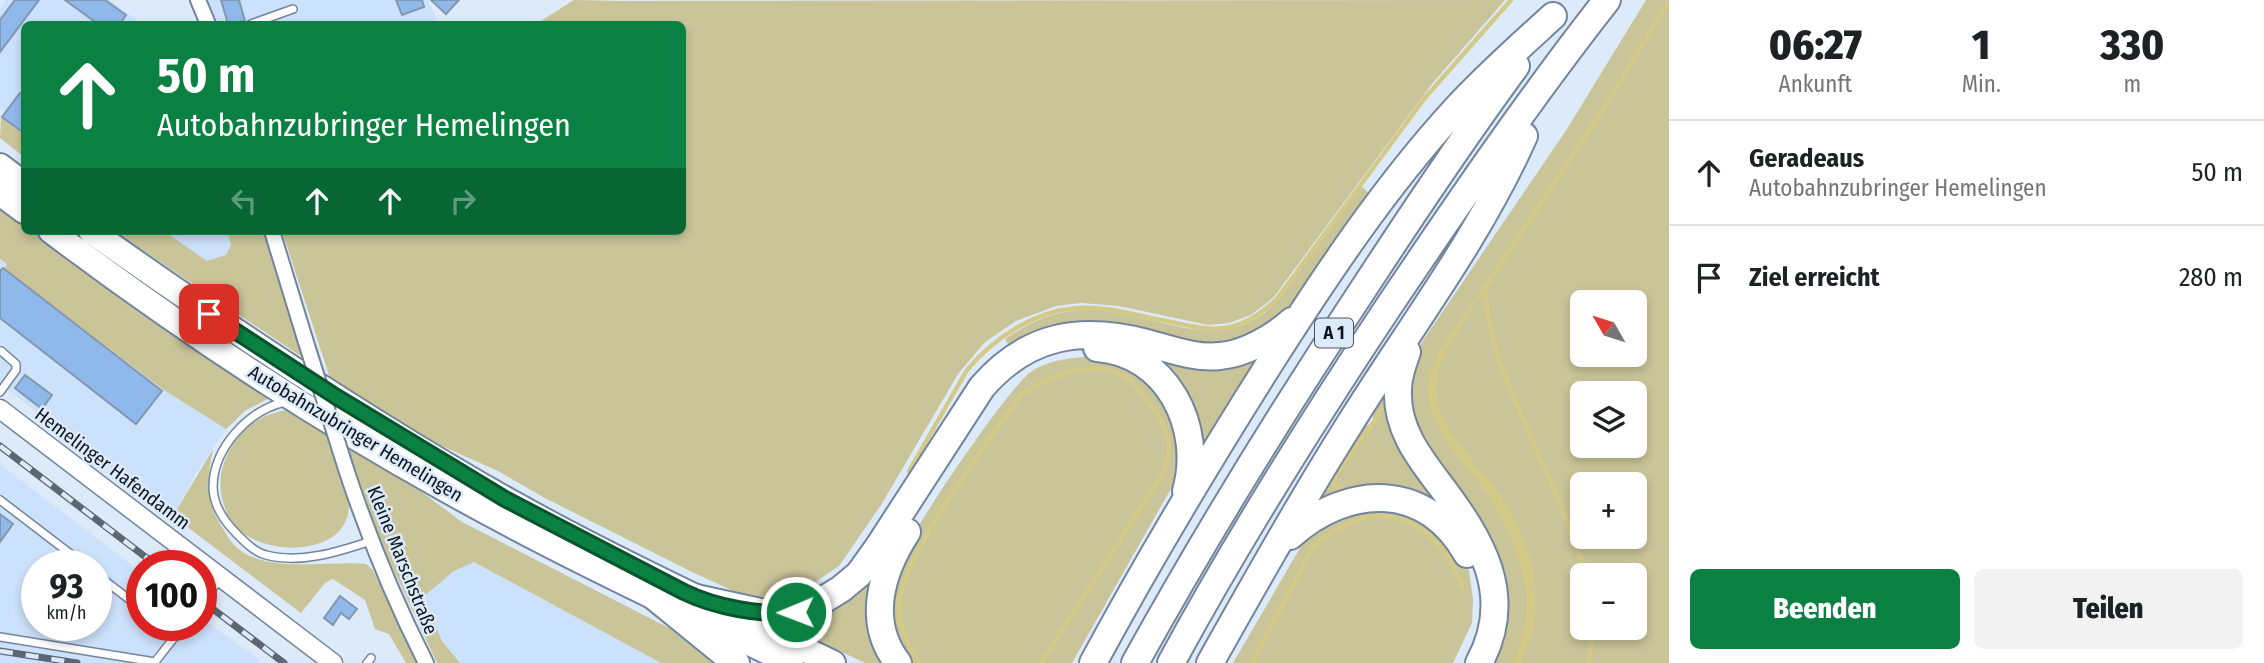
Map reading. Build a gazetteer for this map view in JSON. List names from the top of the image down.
{
  "streets": {
    "highway": ["A 1", "Autobahnzubringer Hemelingen"],
    "street": ["Hemelinger Hafendamm", "Kleine Marschstraße"]
  },
  "north": "top left",
  "page": {
    "eta": [
      "06:27",
      "Ankunft",
      "1",
      "Min.",
      "330",
      "m"
    ],
    "turn": ["50 m", "Autobahnzubringer Hemelingen"],
    "list": [
      {
        "name": "Geradeaus",
        "note": "Autobahnzubringer Hemelingen",
        "value": "50 m"
      },
      {
        "name": "Ziel erreicht",
        "value": "280 m"
      }
    ],
    "map_buttons": ["+", "−"],
    "speed": "93 km/h",
    "limit": "100",
    "buttons": ["Beenden", "Teilen"]
  }
}
